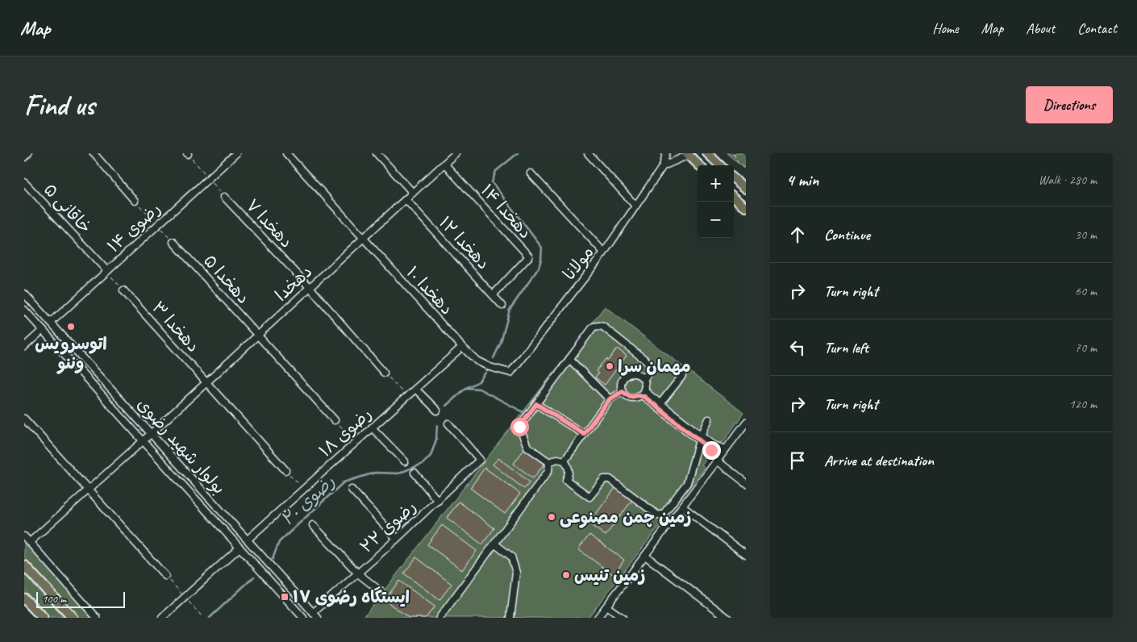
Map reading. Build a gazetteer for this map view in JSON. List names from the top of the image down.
{
  "streets": {
    "street": [
      "خاقانی ۵",
      "دهخدا ۱۴",
      "دهخدا ۷",
      "رضوی ۱۴",
      "دهخدا ۱۲",
      "مولانا",
      "دهخدا ۵",
      "دهخدا",
      "دهخدا ۱۰",
      "دهخدا ۳",
      "رضوی ۱۸",
      "بولوار شهید رضوی",
      "رضوی ۲۲"
    ]
  },
  "crossings": [
    ["خاقانی ۵", "رضوی ۱۴"],
    ["دهخدا ۱۴", "دهخدا ۱۲"],
    ["دهخدا ۱۴", "دهخدا"],
    ["دهخدا ۷", "دهخدا"],
    ["رضوی ۱۴", "بولوار شهید رضوی"],
    ["دهخدا ۱۲", "دهخدا"],
    ["مولانا", "دهخدا ۱۰"],
    ["دهخدا ۵", "دهخدا"],
    ["دهخدا", "دهخدا ۱۰"],
    ["دهخدا", "دهخدا ۳"],
    ["دهخدا", "بولوار شهید رضوی"],
    ["دهخدا ۱۰", "رضوی ۱۸"],
    ["رضوی ۱۸", "بولوار شهید رضوی"],
    ["بولوار شهید رضوی", "رضوی ۲۲"]
  ],
  "water": ["رضوی ۲۰"],
  "places": {
    "other": [
      "اتوسرویس وننو",
      "مهمان سرا",
      "زمین چمن مصنوعی",
      "زمین تنیس"
    ],
    "transit": ["ایستگاه رضوی ۱۷"]
  },
  "scale_bar": "100 m",
  "page": {
    "header": "Map",
    "nav": [
      "Home",
      "Map",
      "About",
      "Contact"
    ],
    "buttons": "Directions",
    "title": "Find us",
    "heading": ["4 min", "Walk · 280 m"],
    "map_buttons": ["+", "−"],
    "list": [
      ["Continue", "30 m"],
      ["Turn right", "60 m"],
      ["Turn left", "70 m"],
      ["Turn right", "120 m"],
      "Arrive at destination"
    ],
    "scale": "100 m"
  }
}
